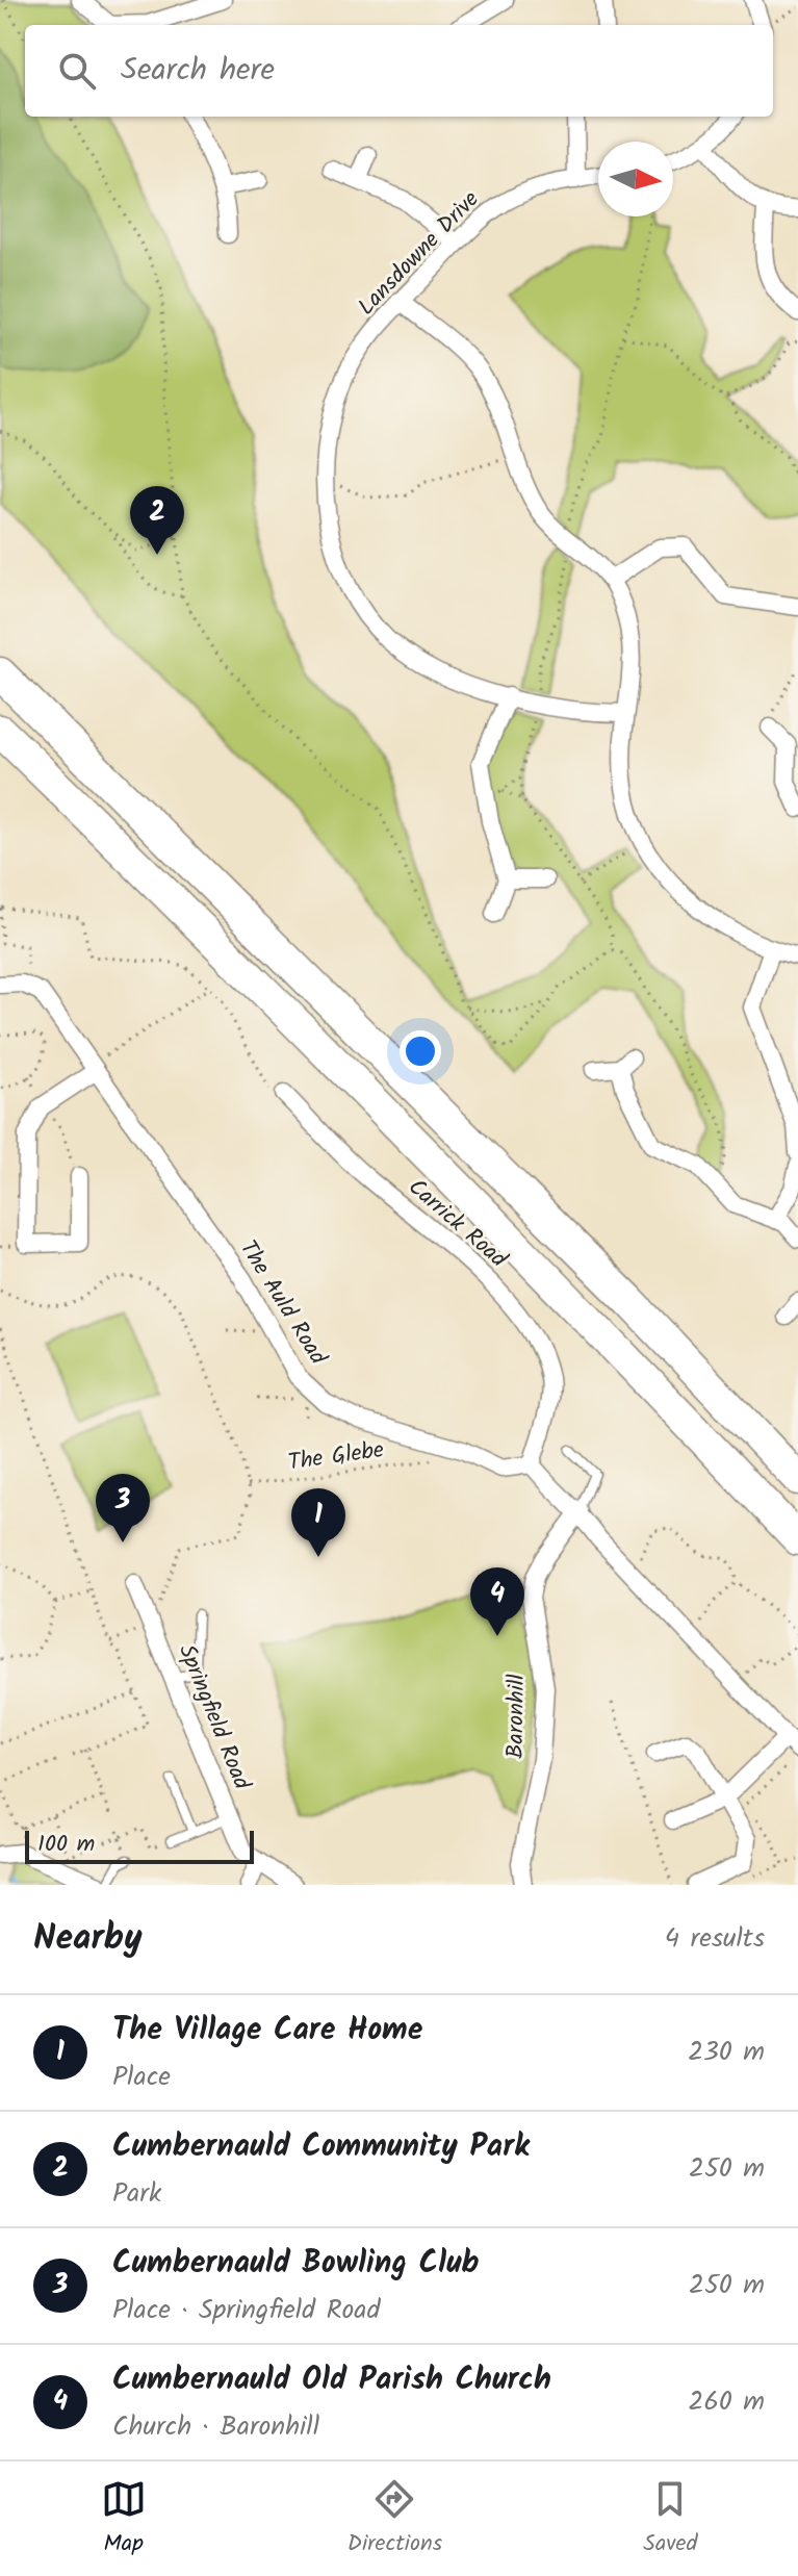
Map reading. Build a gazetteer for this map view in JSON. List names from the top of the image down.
{
  "streets": {
    "street": [
      "Lansdowne Drive",
      "Carrick Road",
      "The Auld Road",
      "Baronhill",
      "Springfield Road"
    ],
    "path": ["The Glebe"]
  },
  "crossings": [
    ["Carrick Road", "The Auld Road"]
  ],
  "scale_bar": "100 m",
  "north": "right",
  "page": {
    "search": "Search here",
    "pins": [
      "2",
      "3",
      "1",
      "4"
    ],
    "scale": "100 m",
    "heading": ["Nearby", "4 results"],
    "list": [
      {
        "mark": "1",
        "name": "The Village Care Home",
        "note": "Place",
        "value": "230 m"
      },
      {
        "mark": "2",
        "name": "Cumbernauld Community Park",
        "note": "Park",
        "value": "250 m"
      },
      {
        "mark": "3",
        "name": "Cumbernauld Bowling Club",
        "note": "Place · Springfield Road",
        "value": "250 m"
      },
      {
        "mark": "4",
        "name": "Cumbernauld Old Parish Church",
        "note": "Church · Baronhill",
        "value": "260 m"
      }
    ],
    "nav": ["Map", "Directions", "Saved"]
  }
}
